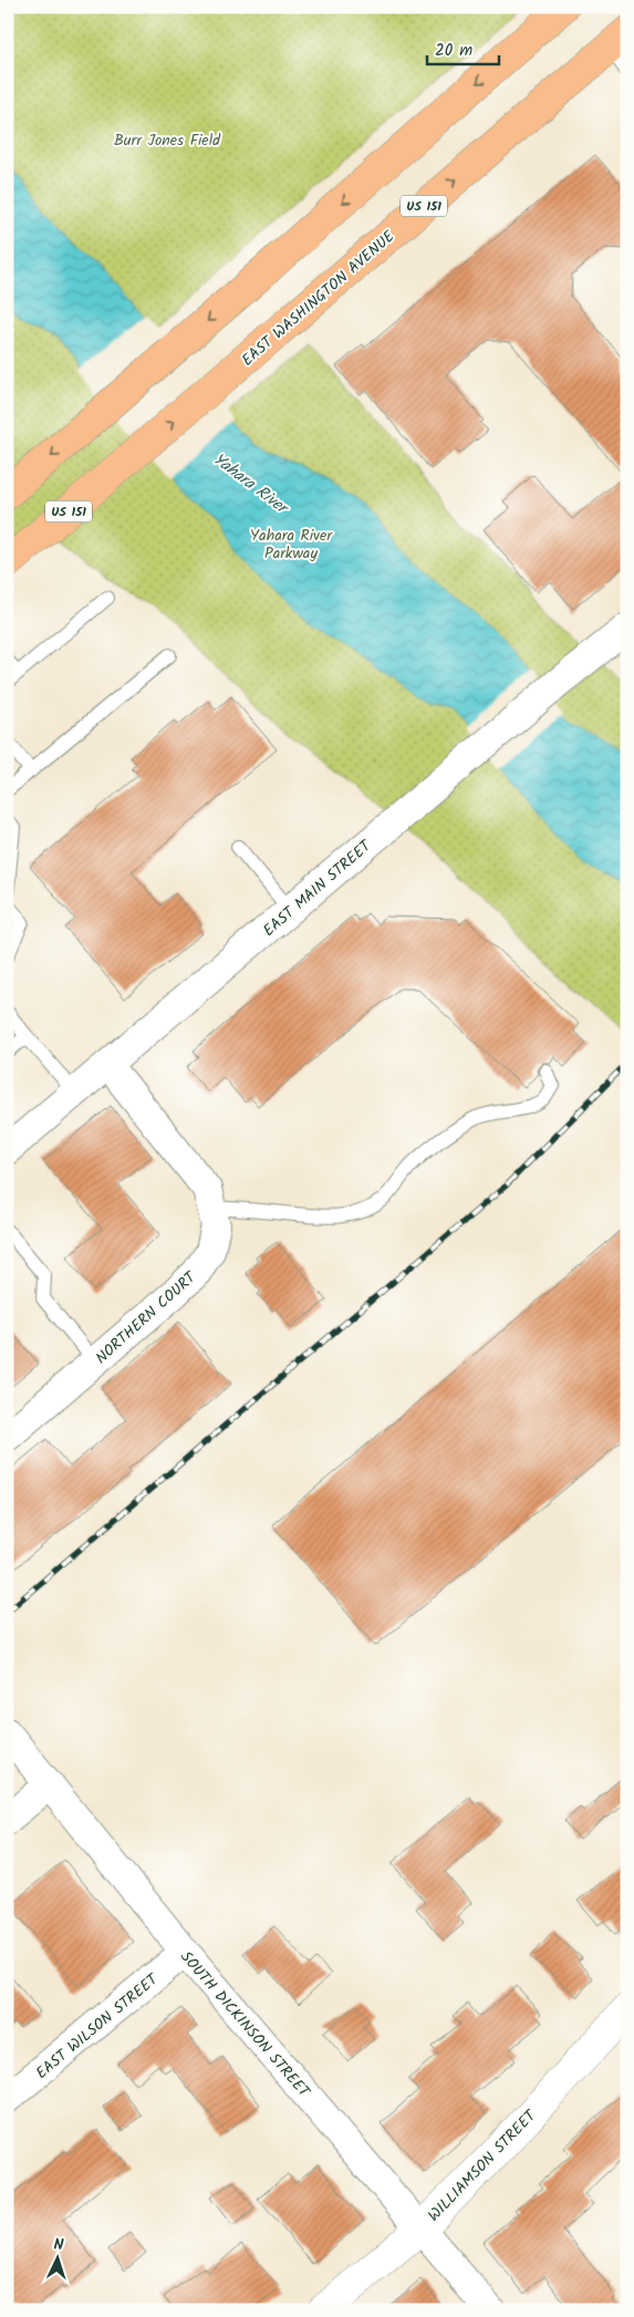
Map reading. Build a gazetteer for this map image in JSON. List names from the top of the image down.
{
  "streets": {
    "main road": ["US 151", "EAST WASHINGTON AVENUE"],
    "street": [
      "EAST MAIN STREET",
      "NORTHERN COURT",
      "SOUTH DICKINSON STREET",
      "EAST WILSON STREET",
      "WILLIAMSON STREET"
    ]
  },
  "crossings": [
    ["EAST MAIN STREET", "NORTHERN COURT"],
    ["SOUTH DICKINSON STREET", "EAST WILSON STREET"],
    ["SOUTH DICKINSON STREET", "WILLIAMSON STREET"]
  ],
  "water": ["Yahara River"],
  "parks": ["Burr Jones Field", "Yahara River Parkway"],
  "scale_bar": "20 m",
  "north": "top"
}
